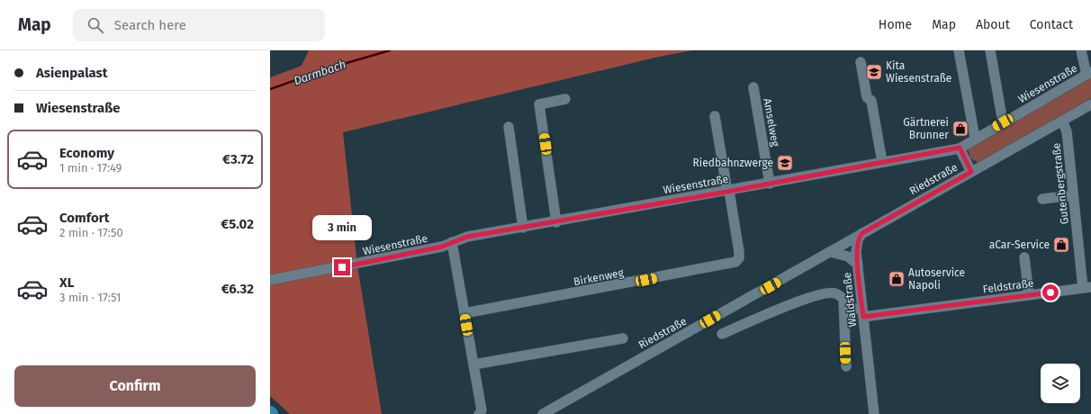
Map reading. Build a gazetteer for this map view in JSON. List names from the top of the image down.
{
  "streets": {
    "street": [
      "Wiesenstraße",
      "Amselweg",
      "Riedstraße",
      "Gutenbergstraße",
      "Birkenweg",
      "Feldstraße",
      "Waldstraße"
    ]
  },
  "crossings": [
    ["Wiesenstraße", "Amselweg"],
    ["Wiesenstraße", "Birkenweg"],
    ["Riedstraße", "Gutenbergstraße"],
    ["Riedstraße", "Waldstraße"],
    ["Gutenbergstraße", "Feldstraße"],
    ["Feldstraße", "Waldstraße"]
  ],
  "water": ["Darmbach"],
  "places": {
    "school or university": ["Kita Wiesenstraße", "Riedbahnzwerge"],
    "shop": ["Gärtnerei Brunner", "aCar-Service", "Autoservice Napoli"]
  },
  "page": {
    "header": "Map",
    "search": "Search here",
    "nav": [
      "Home",
      "Map",
      "About",
      "Contact"
    ],
    "banner": ["Asienpalast", "Wiesenstraße"],
    "list": [
      {
        "name": "Economy",
        "note": "1 min · 17:49",
        "value": "€3.72"
      },
      {
        "name": "Comfort",
        "note": "2 min · 17:50",
        "value": "€5.02"
      },
      {
        "name": "XL",
        "note": "3 min · 17:51",
        "value": "€6.32"
      }
    ],
    "bubble": "3 min",
    "buttons": "Confirm"
  }
}
